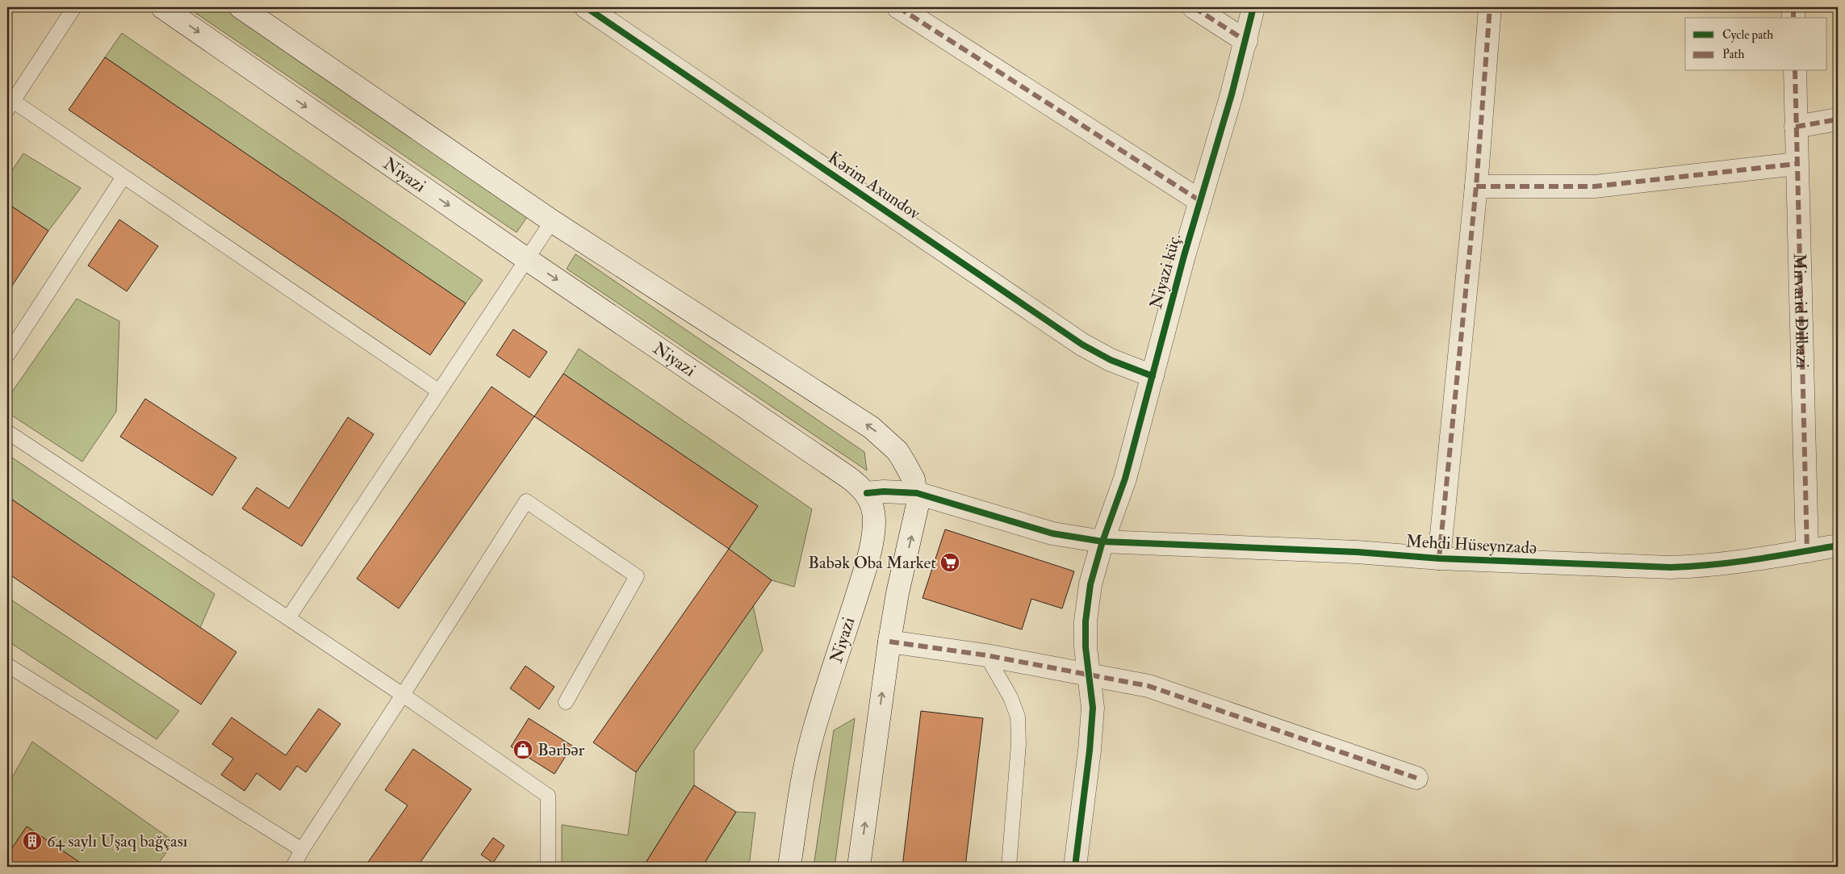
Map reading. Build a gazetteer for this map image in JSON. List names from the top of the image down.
{
  "streets": {
    "street": [
      "Niyazi",
      "Kərim Axundov",
      "Niyazi küç.",
      "Mirvarid Dilbazi",
      "Mehdi Hüseynzadə"
    ]
  },
  "crossings": [
    ["Niyazi", "Mehdi Hüseynzadə"],
    ["Kərim Axundov", "Niyazi küç."],
    ["Niyazi küç.", "Mehdi Hüseynzadə"],
    ["Mirvarid Dilbazi", "Mehdi Hüseynzadə"]
  ],
  "places": {
    "supermarket": ["Babək Oba Market"],
    "shop": ["Bərbər"],
    "building": ["64 saylı Uşaq bağçası"]
  },
  "legend": ["Cycle path", "Path"]
}
